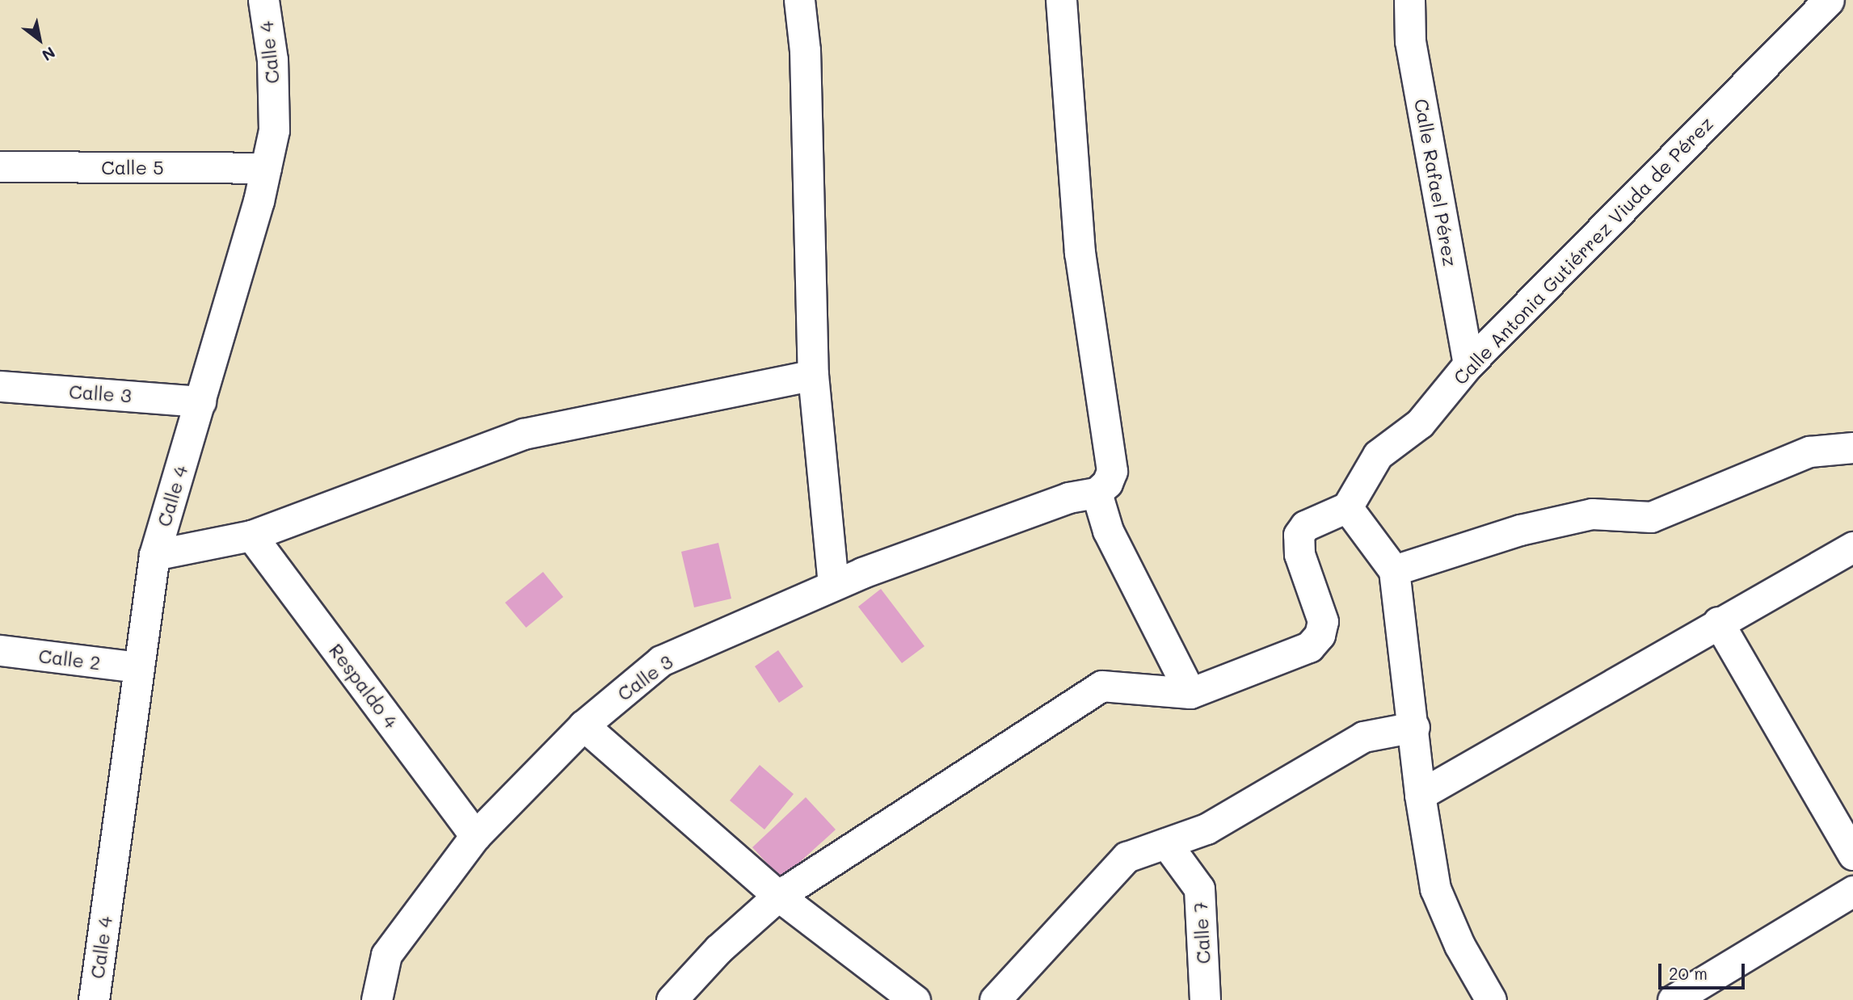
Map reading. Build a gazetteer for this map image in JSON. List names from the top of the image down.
{
  "streets": {
    "street": [
      "Calle 4",
      "Calle 5",
      "Calle Rafael Pérez",
      "Calle Antonia Gutiérrez Viuda de Pérez",
      "Calle 3",
      "Calle 2",
      "Respaldo 4",
      "Calle 7"
    ]
  },
  "crossings": [
    ["Calle 4", "Calle 5"],
    ["Calle 4", "Calle 3"],
    ["Calle 4", "Calle 2"],
    ["Calle Rafael Pérez", "Calle Antonia Gutiérrez Viuda de Pérez"],
    ["Calle 3", "Respaldo 4"]
  ],
  "scale_bar": "20 m",
  "north": "bottom right"
}
